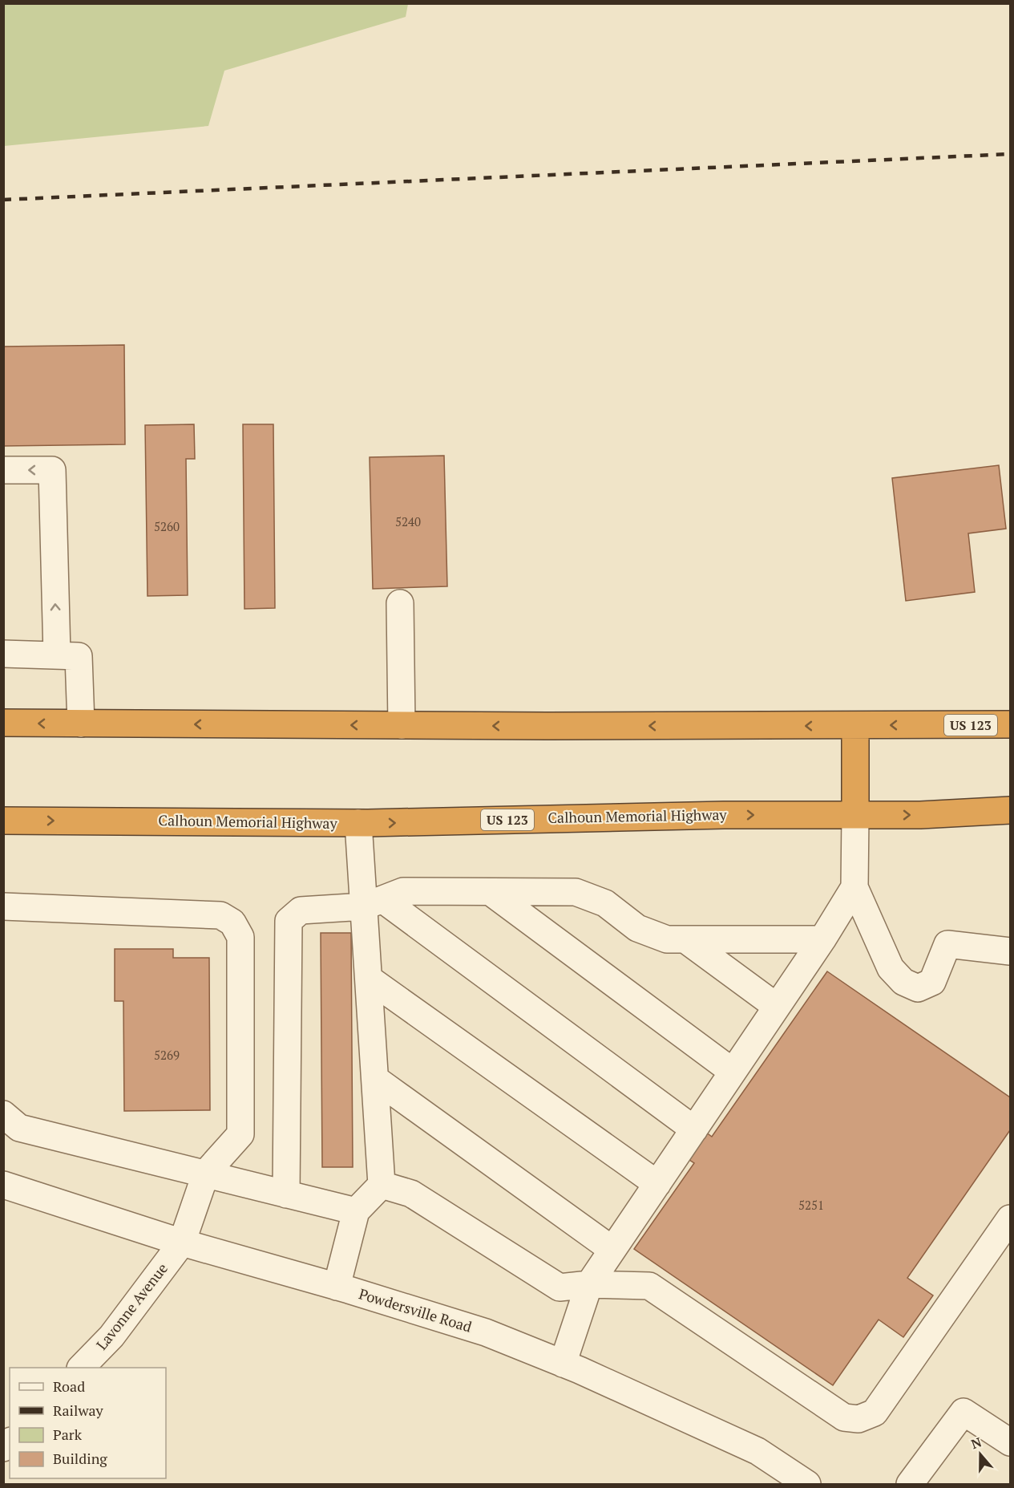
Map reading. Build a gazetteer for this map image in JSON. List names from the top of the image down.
{
  "streets": {
    "highway": ["US 123", "Calhoun Memorial Highway"],
    "street": ["Lavonne Avenue", "Powdersville Road"]
  },
  "crossings": [
    ["Lavonne Avenue", "Powdersville Road"]
  ],
  "house_numbers": [
    "5240",
    "5260",
    "5269",
    "5251"
  ],
  "legend": [
    "Road",
    "Railway",
    "Park",
    "Building"
  ],
  "north": "top"
}
